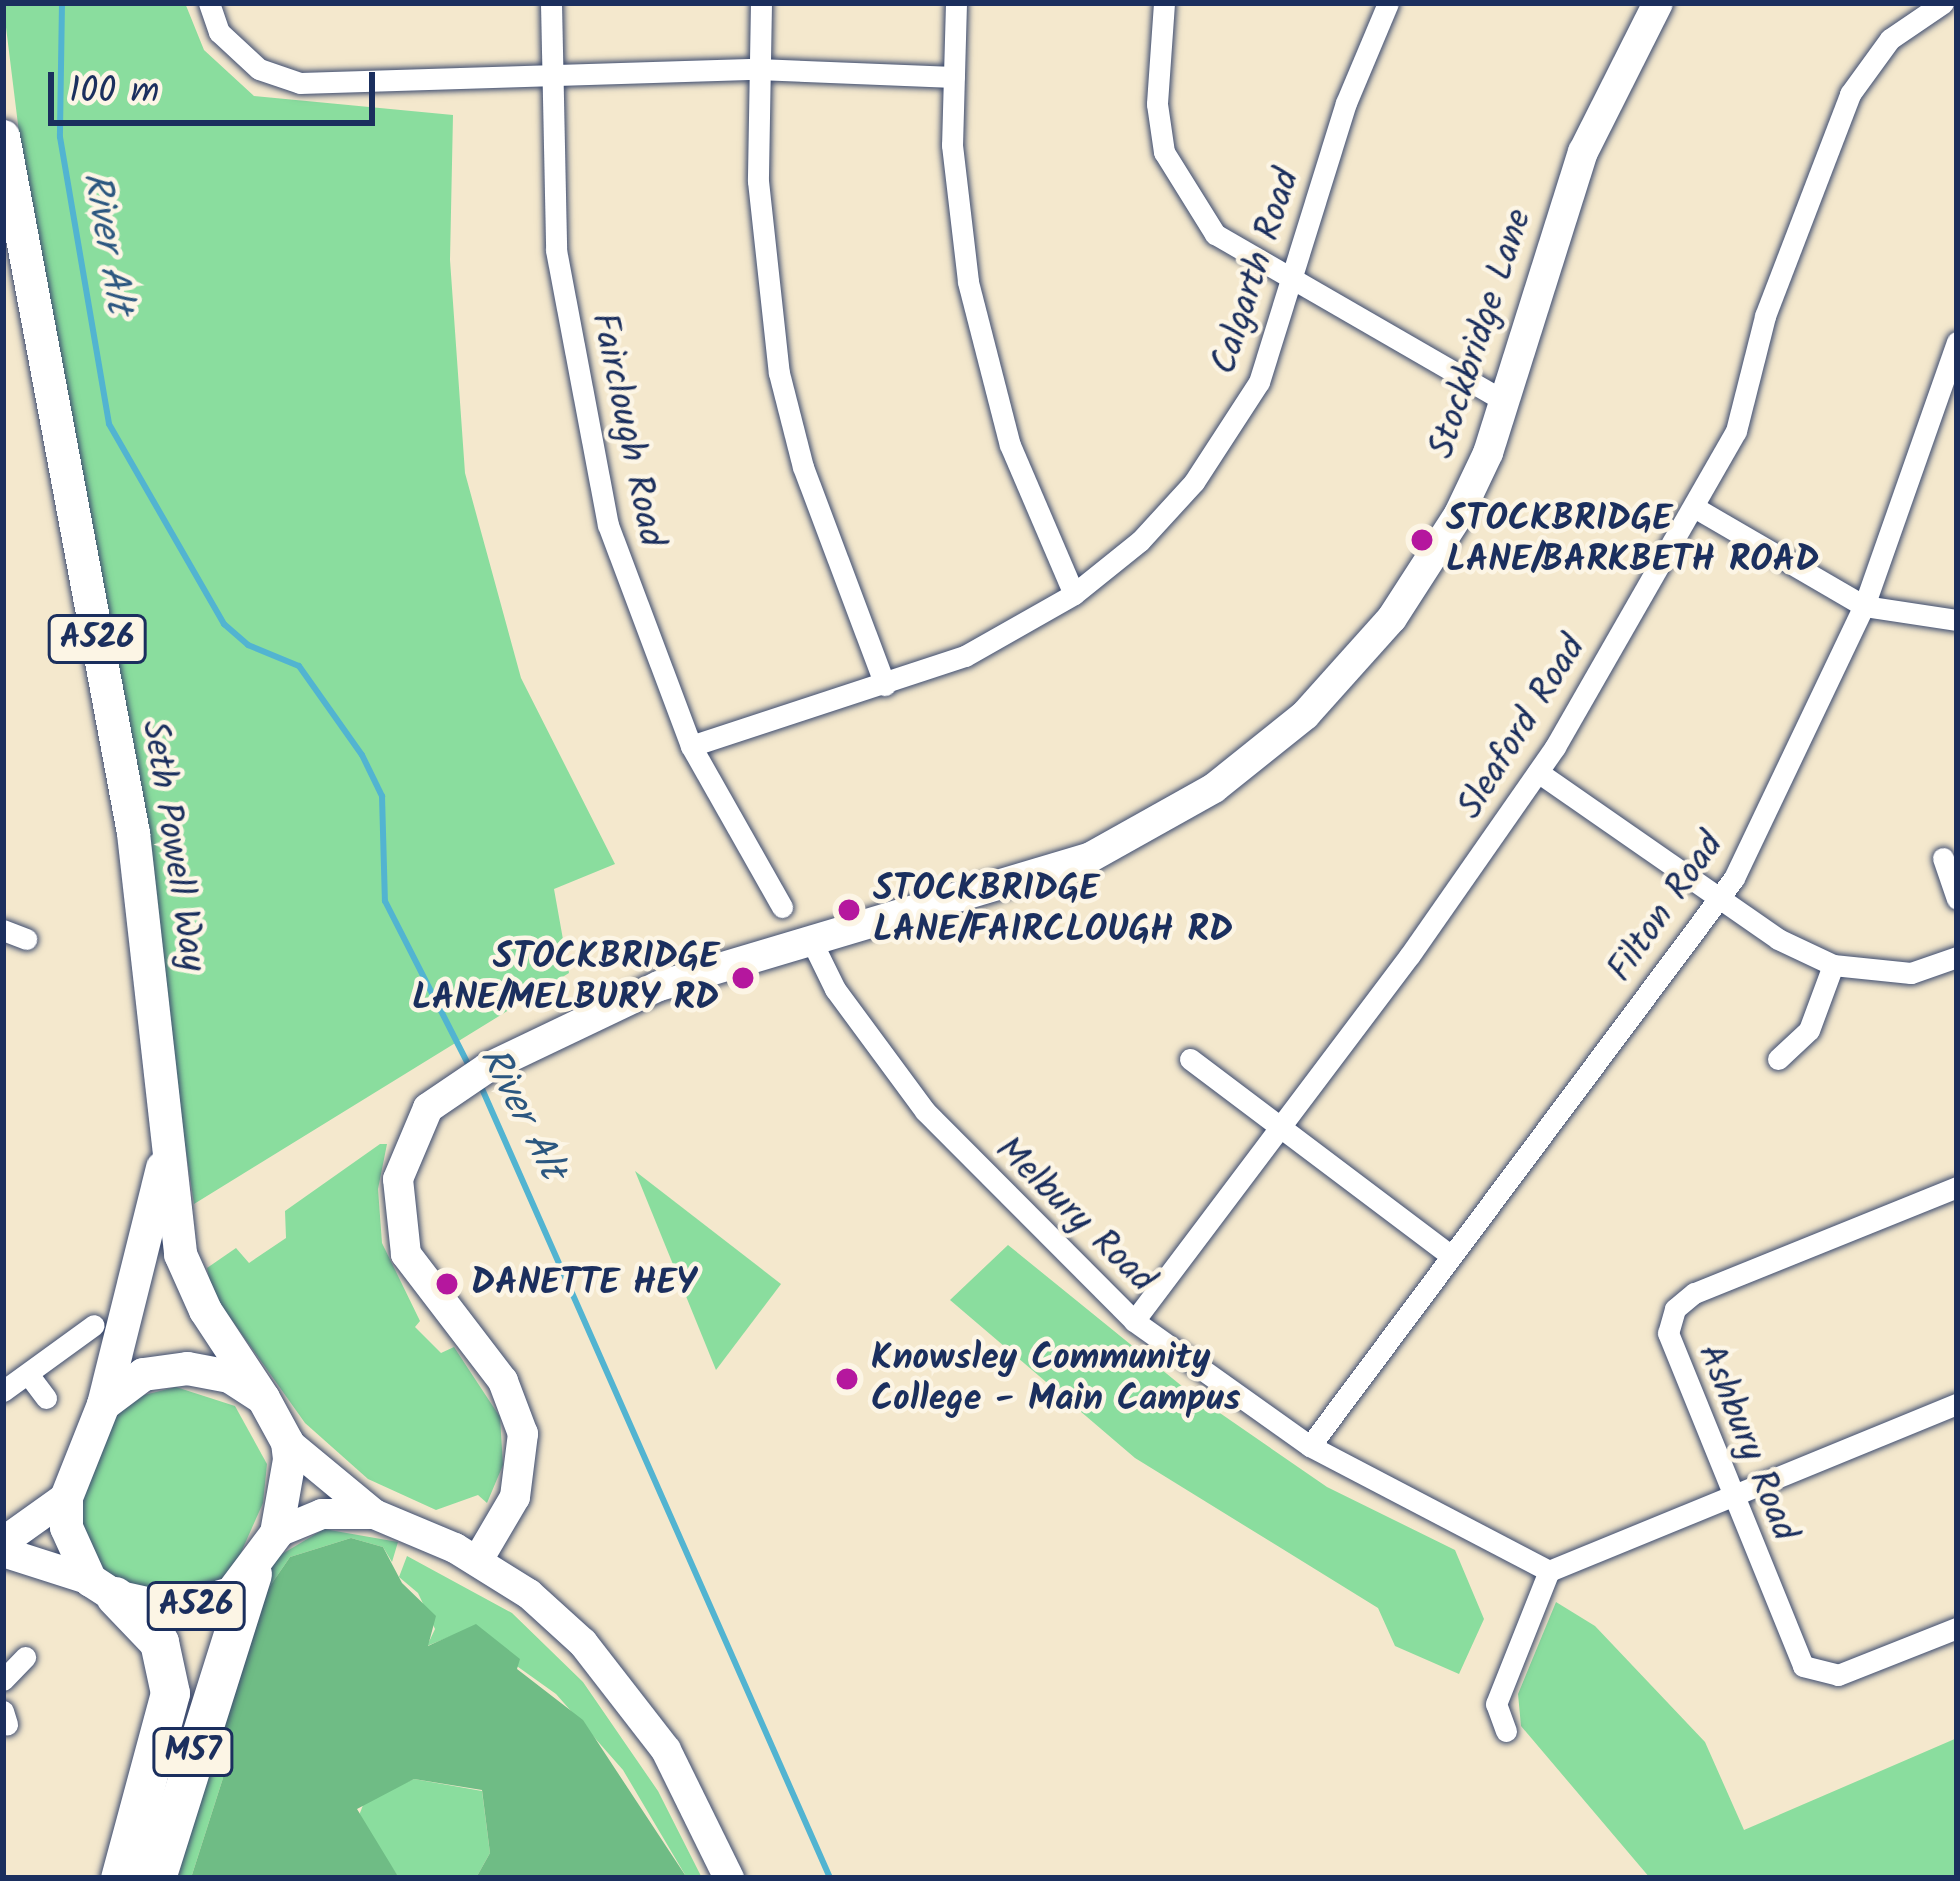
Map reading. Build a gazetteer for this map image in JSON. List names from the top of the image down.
{
  "streets": {
    "highway": ["M57"],
    "main road": ["Stockbridge Lane", "A526", "Seth Powell Way"],
    "street": [
      "Calgarth Road",
      "Fairclough Road",
      "Sleaford Road",
      "Filton Road",
      "Melbury Road",
      "Ashbury Road"
    ]
  },
  "crossings": [
    ["Calgarth Road", "Fairclough Road"],
    ["Stockbridge Lane", "Melbury Road"],
    ["A526", "Seth Powell Way"],
    ["A526", "M57"],
    ["Sleaford Road", "Melbury Road"],
    ["Seth Powell Way", "M57"],
    ["Filton Road", "Melbury Road"]
  ],
  "water": ["River Alt"],
  "places": [
    "STOCKBRIDGE LANE/BARKBETH ROAD",
    "STOCKBRIDGE LANE/FAIRCLOUGH RD",
    "STOCKBRIDGE LANE/MELBURY RD",
    "DANETTE HEY",
    "Knowsley Community College - Main Campus"
  ],
  "scale_bar": "100 m"
}
